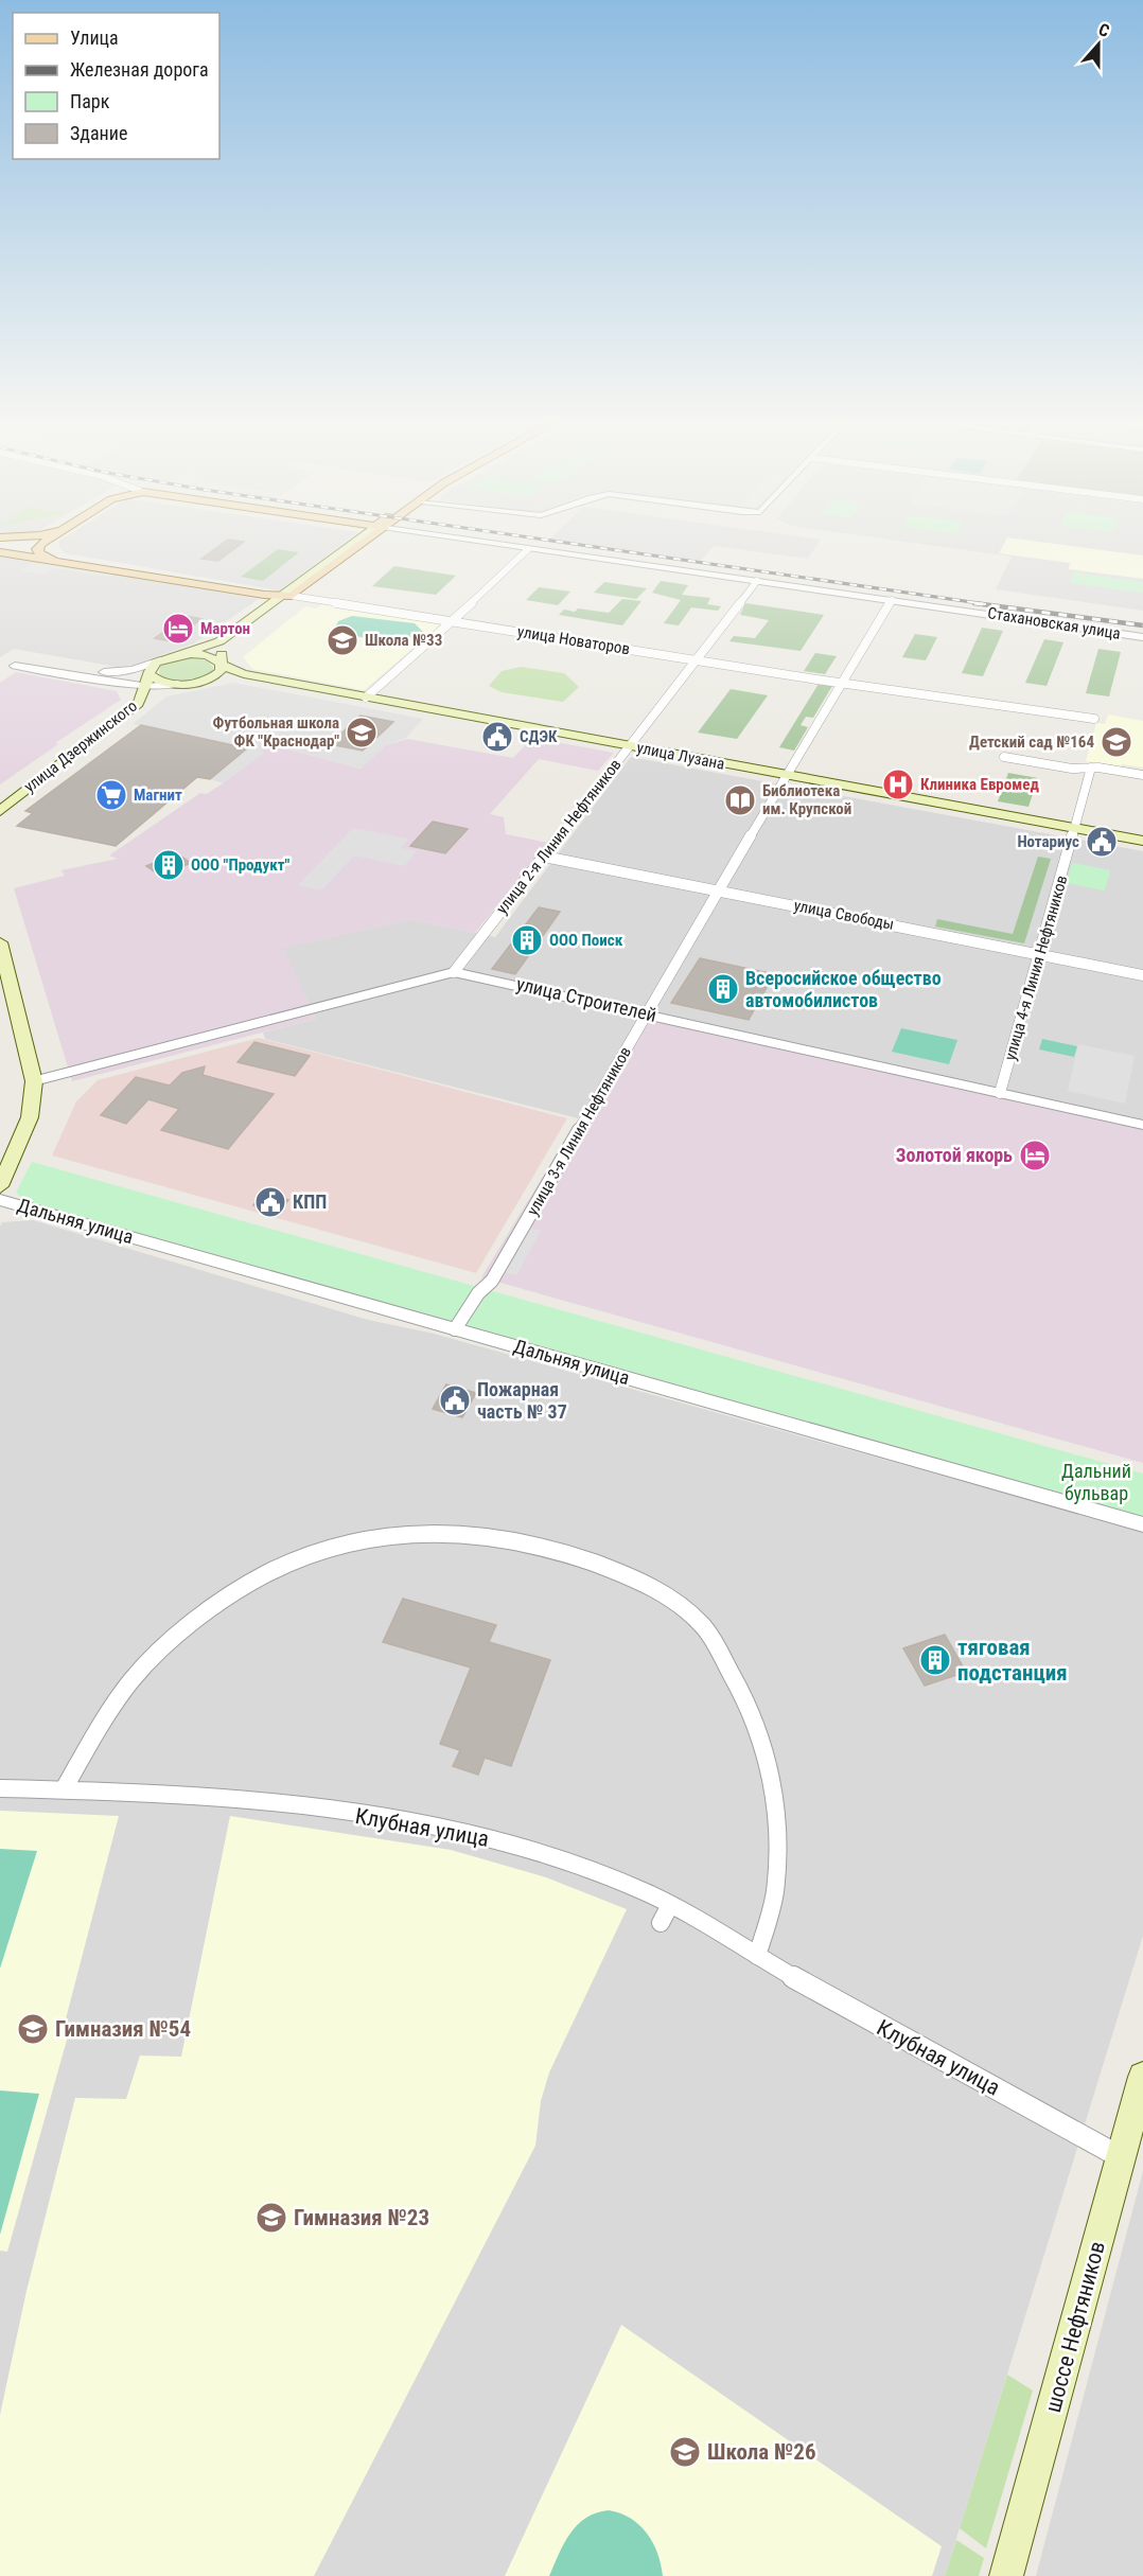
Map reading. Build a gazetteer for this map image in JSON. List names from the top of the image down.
{
  "streets": {
    "main road": [
      "Стахановская улица",
      "улица Новаторов",
      "улица Дзержинского",
      "улица Лузана",
      "шоссе Нефтяников"
    ],
    "street": [
      "улица 2-я Линия Нефтяников",
      "улица Свободы",
      "улица 4-я Линия Нефтяников",
      "улица Строителей",
      "улица 3-я Линия Нефтяников",
      "Дальняя улица",
      "Клубная улица"
    ]
  },
  "crossings": [
    ["Стахановская улица", "улица Новаторов"],
    ["Стахановская улица", "улица 2-я Линия Нефтяников"],
    ["Стахановская улица", "улица 3-я Линия Нефтяников"],
    ["улица Новаторов", "улица 2-я Линия Нефтяников"],
    ["улица Новаторов", "улица 3-я Линия Нефтяников"],
    ["улица Лузана", "улица 2-я Линия Нефтяников"],
    ["улица Лузана", "улица 4-я Линия Нефтяников"],
    ["улица Лузана", "улица 3-я Линия Нефтяников"],
    ["улица 2-я Линия Нефтяников", "улица Свободы"],
    ["улица 2-я Линия Нефтяников", "улица Строителей"],
    ["улица Свободы", "улица 4-я Линия Нефтяников"],
    ["улица Свободы", "улица 3-я Линия Нефтяников"],
    ["улица 4-я Линия Нефтяников", "улица Строителей"],
    ["улица Строителей", "улица 3-я Линия Нефтяников"],
    ["улица 3-я Линия Нефтяников", "Дальняя улица"],
    ["Клубная улица", "шоссе Нефтяников"]
  ],
  "parks": ["Дальний бульвар"],
  "places": {
    "hotel": ["Мартон", "Золотой якорь"],
    "school or university": [
      "Школа №33",
      "Футбольная школа ФК \"Краснодар\"",
      "Детский сад №164",
      "Гимназия №54",
      "Гимназия №23",
      "Школа №26"
    ],
    "public building": [
      "СДЭК",
      "Нотариус",
      "КПП",
      "Пожарная часть № 37"
    ],
    "hospital": ["Клиника Евромед"],
    "supermarket": ["Магнит"],
    "library": ["Библиотека им. Крупской"],
    "building": [
      "ООО \"Продукт\"",
      "ООО Поиск",
      "Всеросийское общество автомобилистов",
      "тяговая подстанция"
    ]
  },
  "legend": [
    "Улица",
    "Железная дорога",
    "Парк",
    "Здание"
  ],
  "north": "top"
}
